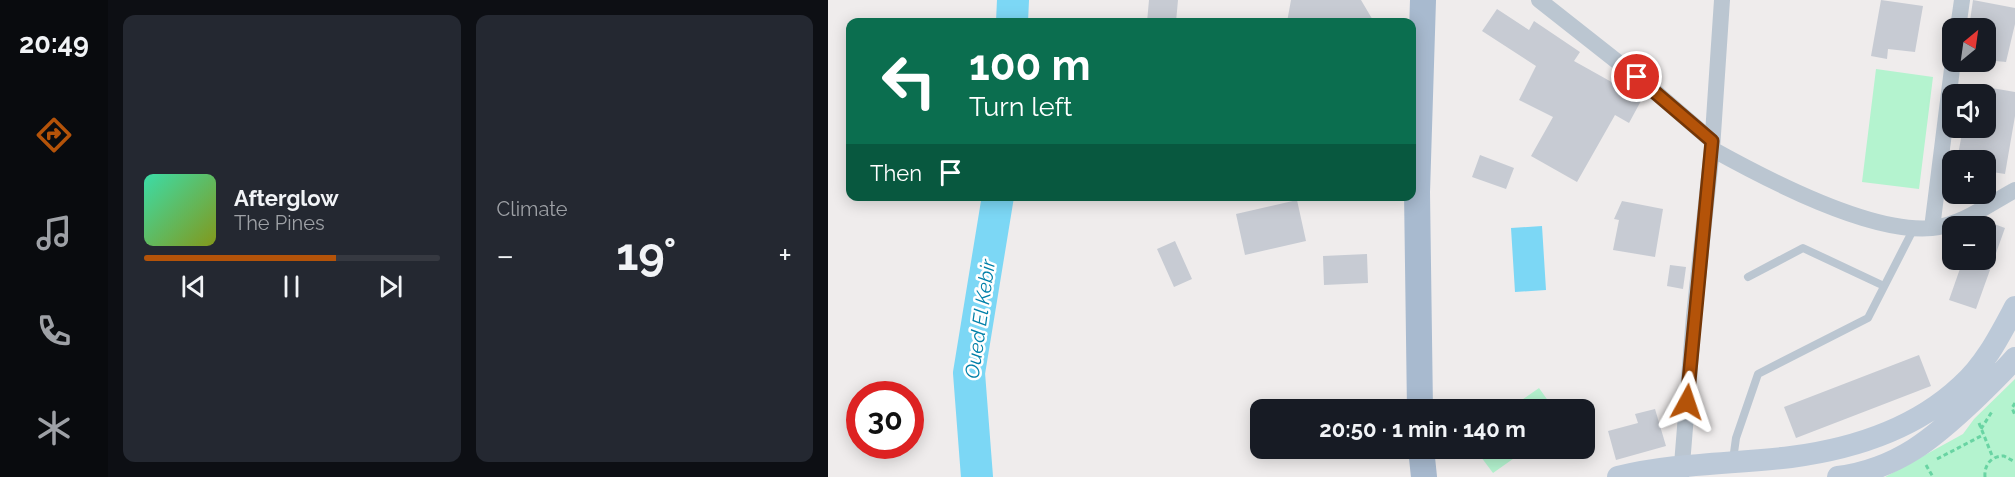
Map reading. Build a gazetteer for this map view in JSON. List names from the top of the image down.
{
  "water": ["Oued El Kebir"],
  "north": "top right",
  "page": {
    "tabs": "20:49",
    "tile": "Climate",
    "map_buttons": ["+", "−"],
    "turn": ["100 m", "Turn left"],
    "then": "Then",
    "song": ["Afterglow", "The Pines"],
    "heat": ["−", "19°", "+"],
    "limit": "30",
    "trip": "20:50 · 1 min · 140 m"
  }
}
